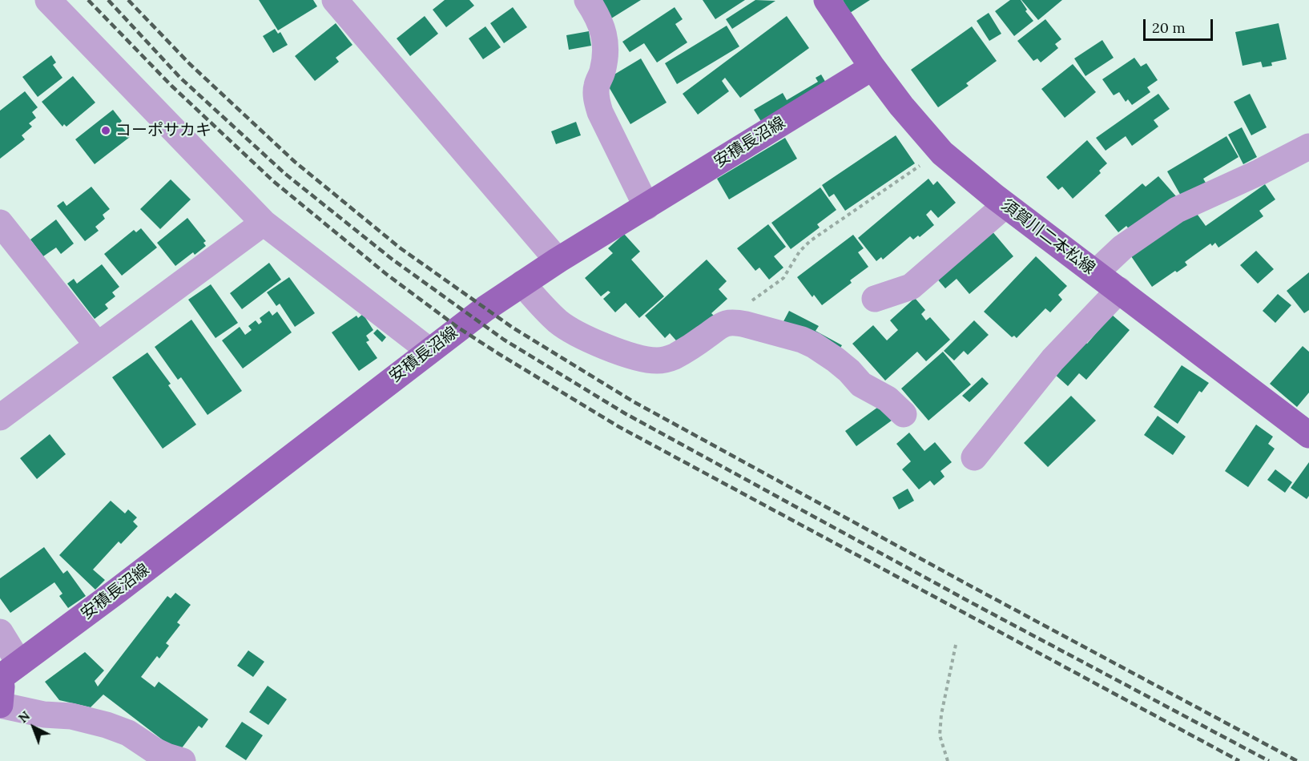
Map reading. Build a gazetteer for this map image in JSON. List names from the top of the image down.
{
  "streets": {
    "main road": ["安積長沼線", "須賀川二本松線"]
  },
  "crossings": [
    ["安積長沼線", "須賀川二本松線"]
  ],
  "places": ["コーポサカキ"],
  "scale_bar": "20 m",
  "north": "top left"
}
